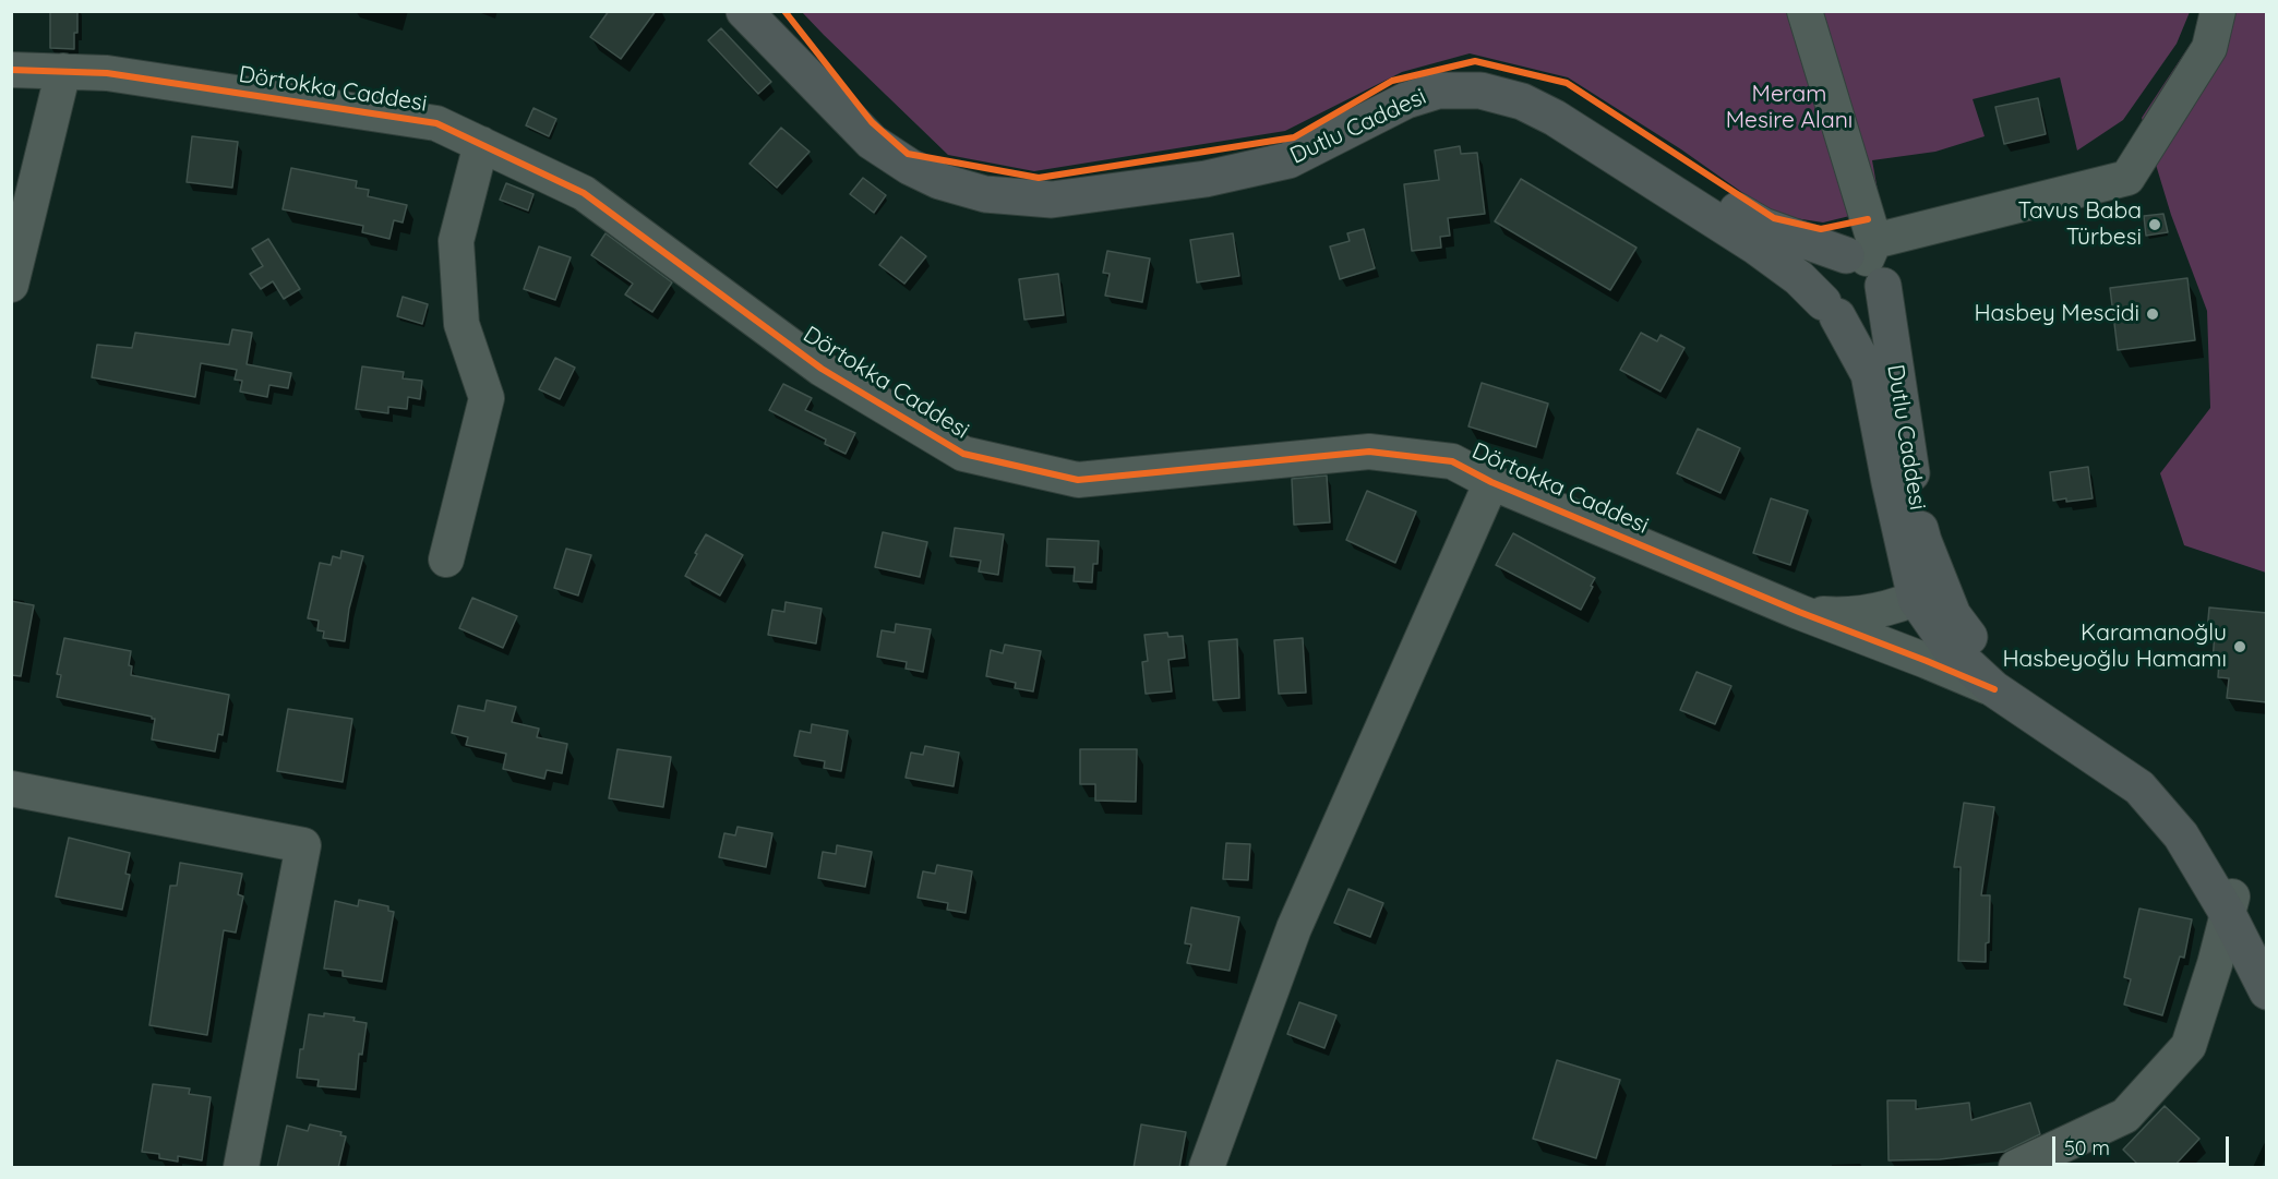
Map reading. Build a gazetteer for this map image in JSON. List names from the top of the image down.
{
  "streets": {
    "main road": ["Dutlu Caddesi"],
    "street": ["Dörtokka Caddesi"]
  },
  "crossings": [
    ["Dörtokka Caddesi", "Dutlu Caddesi"]
  ],
  "parks": ["Meram Mesire Alanı"],
  "places": ["Tavus Baba Türbesi", "Hasbey Mescidi", "Karamanoğlu Hasbeyoğlu Hamamı"],
  "scale_bar": "50 m"
}
